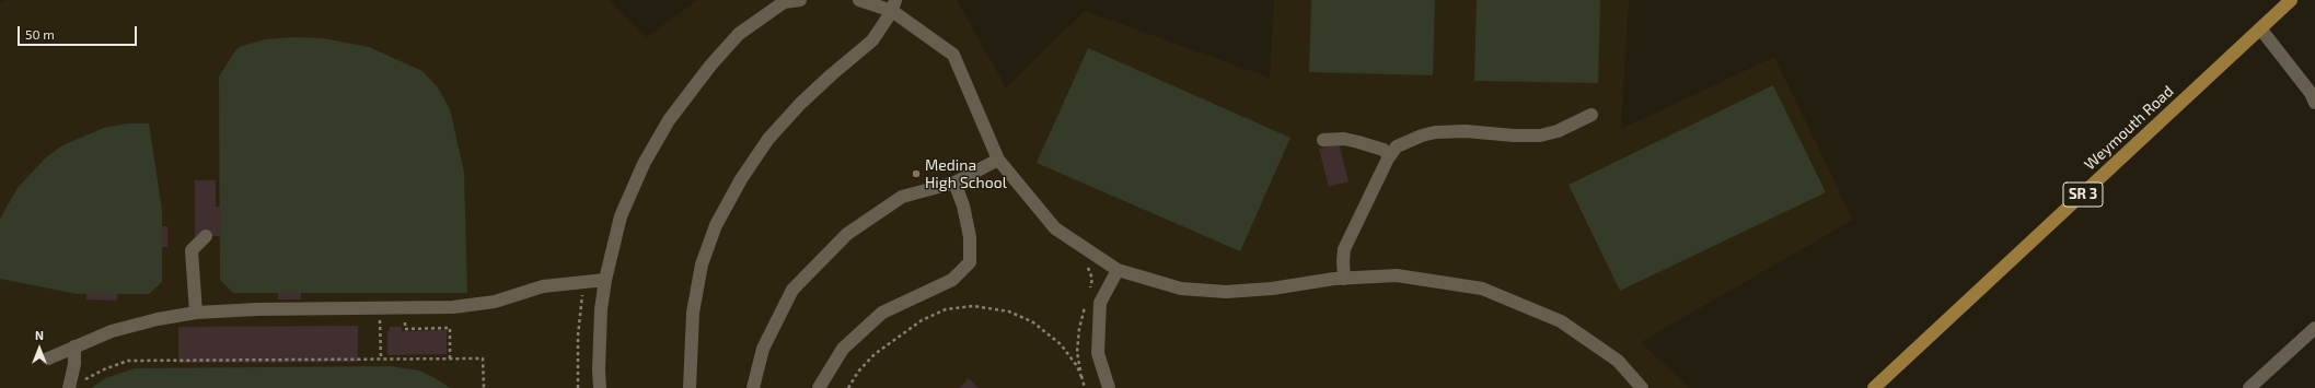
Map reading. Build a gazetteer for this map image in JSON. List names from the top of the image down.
{
  "streets": {
    "main road": ["Weymouth Road", "SR 3"]
  },
  "places": ["Medina High School"],
  "scale_bar": "50 m",
  "north": "top"
}
